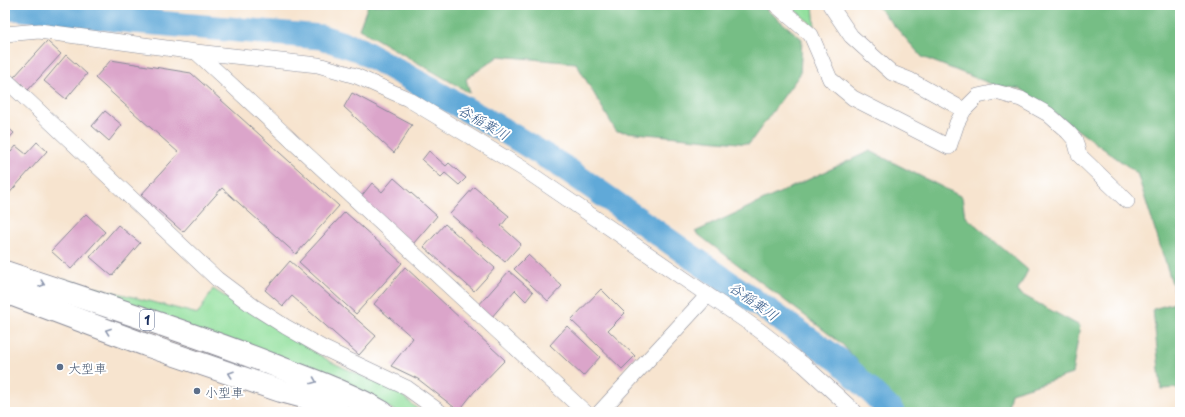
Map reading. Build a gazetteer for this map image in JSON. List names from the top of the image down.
{
  "streets": {
    "highway": ["1"]
  },
  "water": ["谷稲葉川"],
  "places": ["大型車", "小型車"]
}
